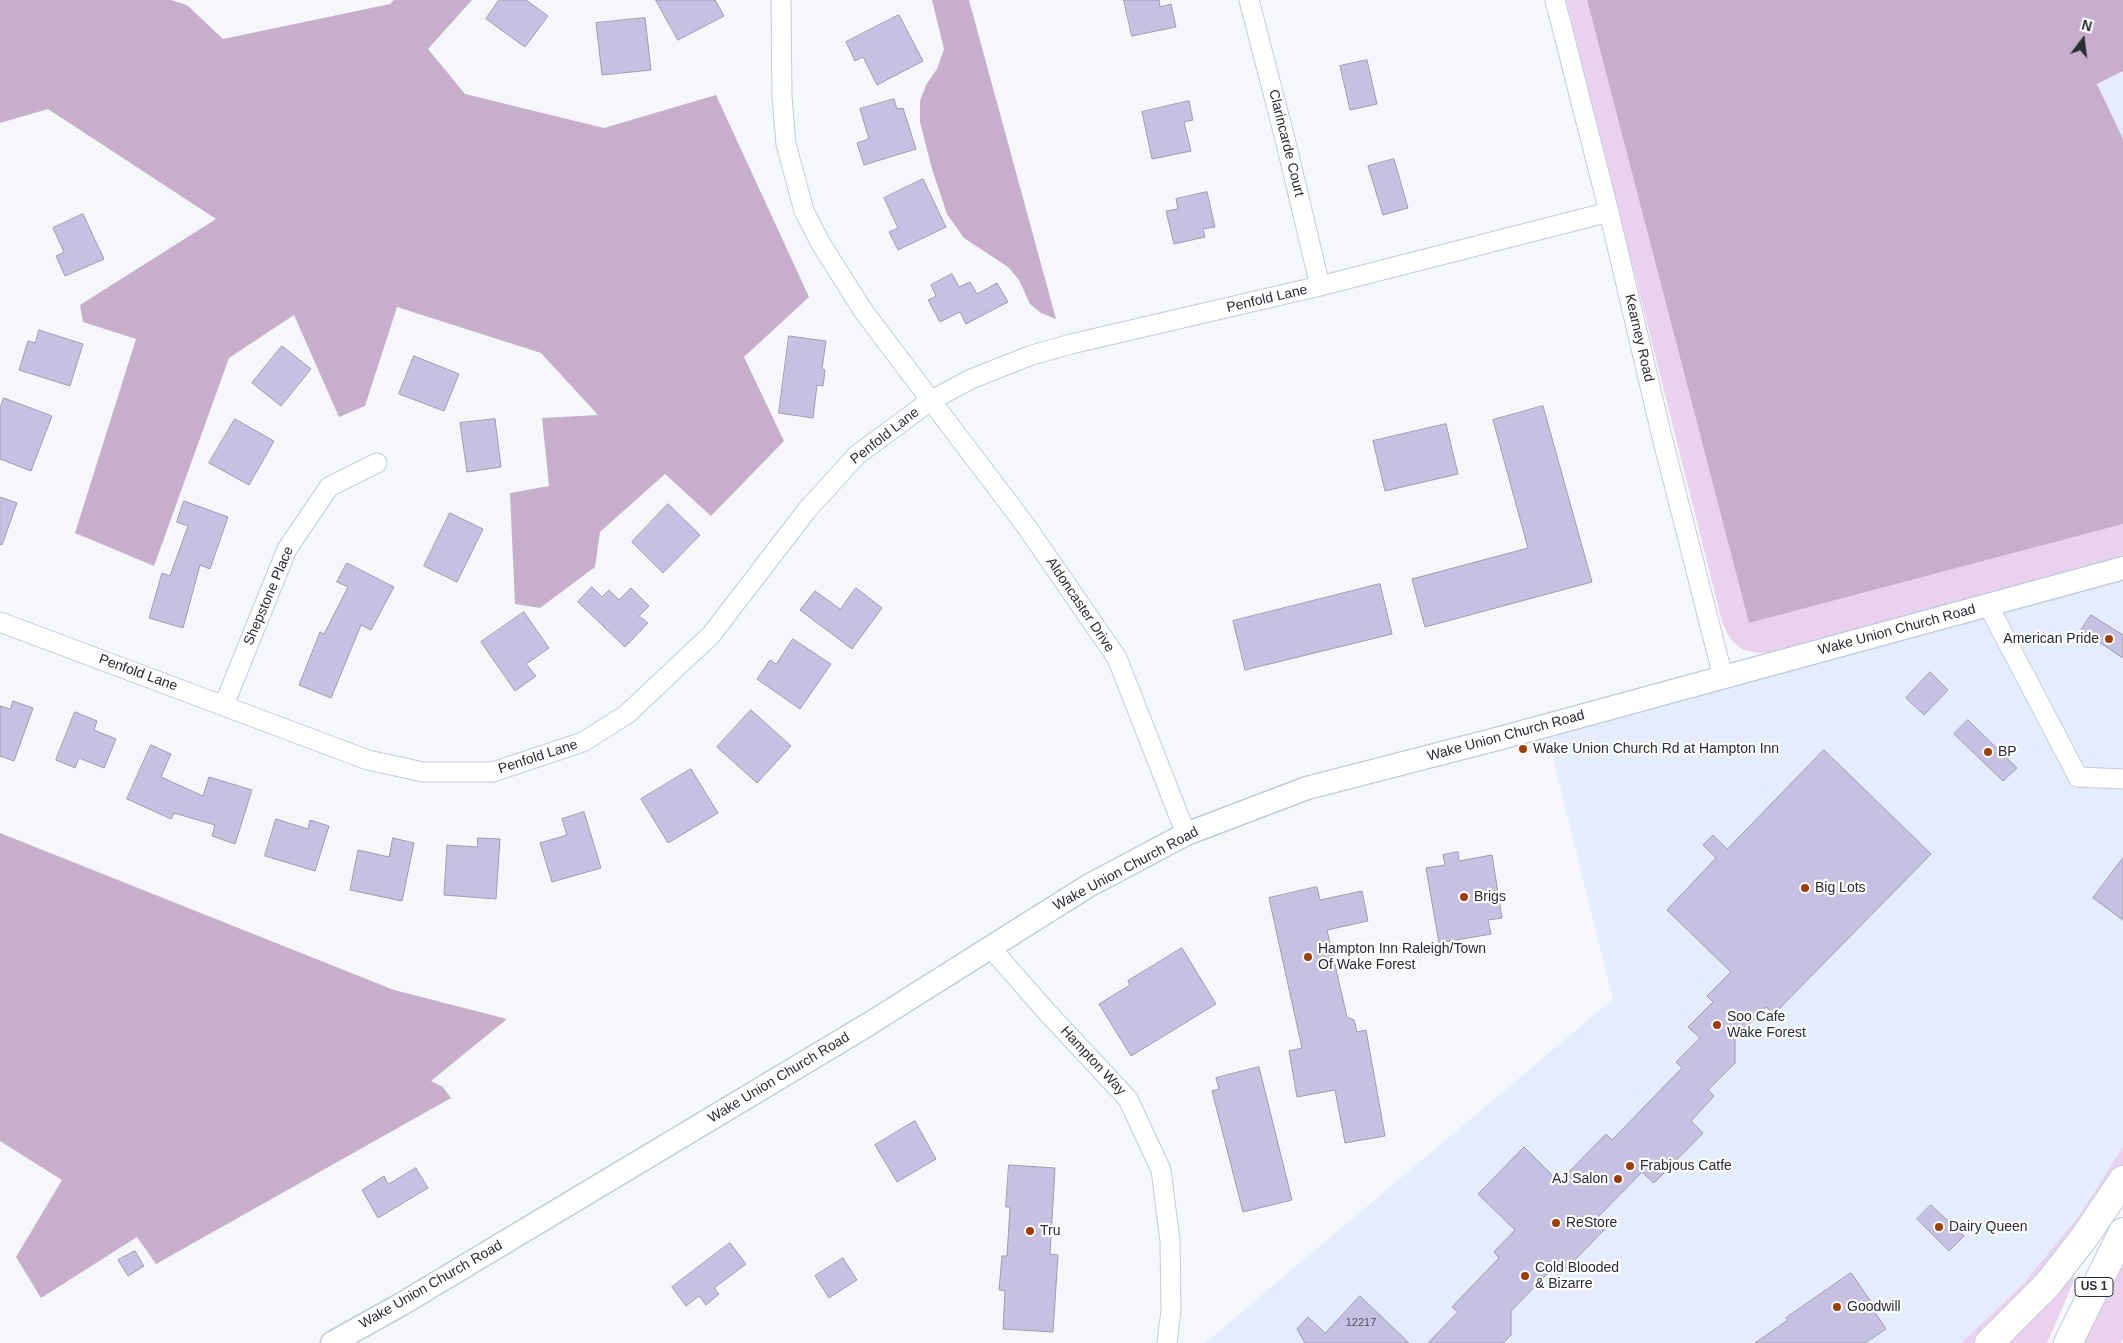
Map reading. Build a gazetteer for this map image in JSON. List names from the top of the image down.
{
  "streets": {
    "highway": ["US 1"],
    "street": [
      "Clarincarde Court",
      "Penfold Lane",
      "Kearney Road",
      "Shepstone Place",
      "Aldoncaster Drive",
      "Wake Union Church Road",
      "Hampton Way"
    ]
  },
  "crossings": [
    ["Clarincarde Court", "Penfold Lane"],
    ["Penfold Lane", "Kearney Road"],
    ["Penfold Lane", "Shepstone Place"],
    ["Penfold Lane", "Aldoncaster Drive"],
    ["Kearney Road", "Wake Union Church Road"],
    ["Aldoncaster Drive", "Wake Union Church Road"],
    ["Wake Union Church Road", "Hampton Way"]
  ],
  "places": [
    "American Pride",
    "Wake Union Church Rd at Hampton Inn",
    "BP",
    "Big Lots",
    "Brigs",
    "Hampton Inn Raleigh/Town Of Wake Forest",
    "Soo Cafe Wake Forest",
    "Frabjous Catfe",
    "AJ Salon",
    "ReStore",
    "Dairy Queen",
    "Tru",
    "Cold Blooded & Bizarre",
    "Goodwill"
  ],
  "house_numbers": ["12217"],
  "north": "top"
}
